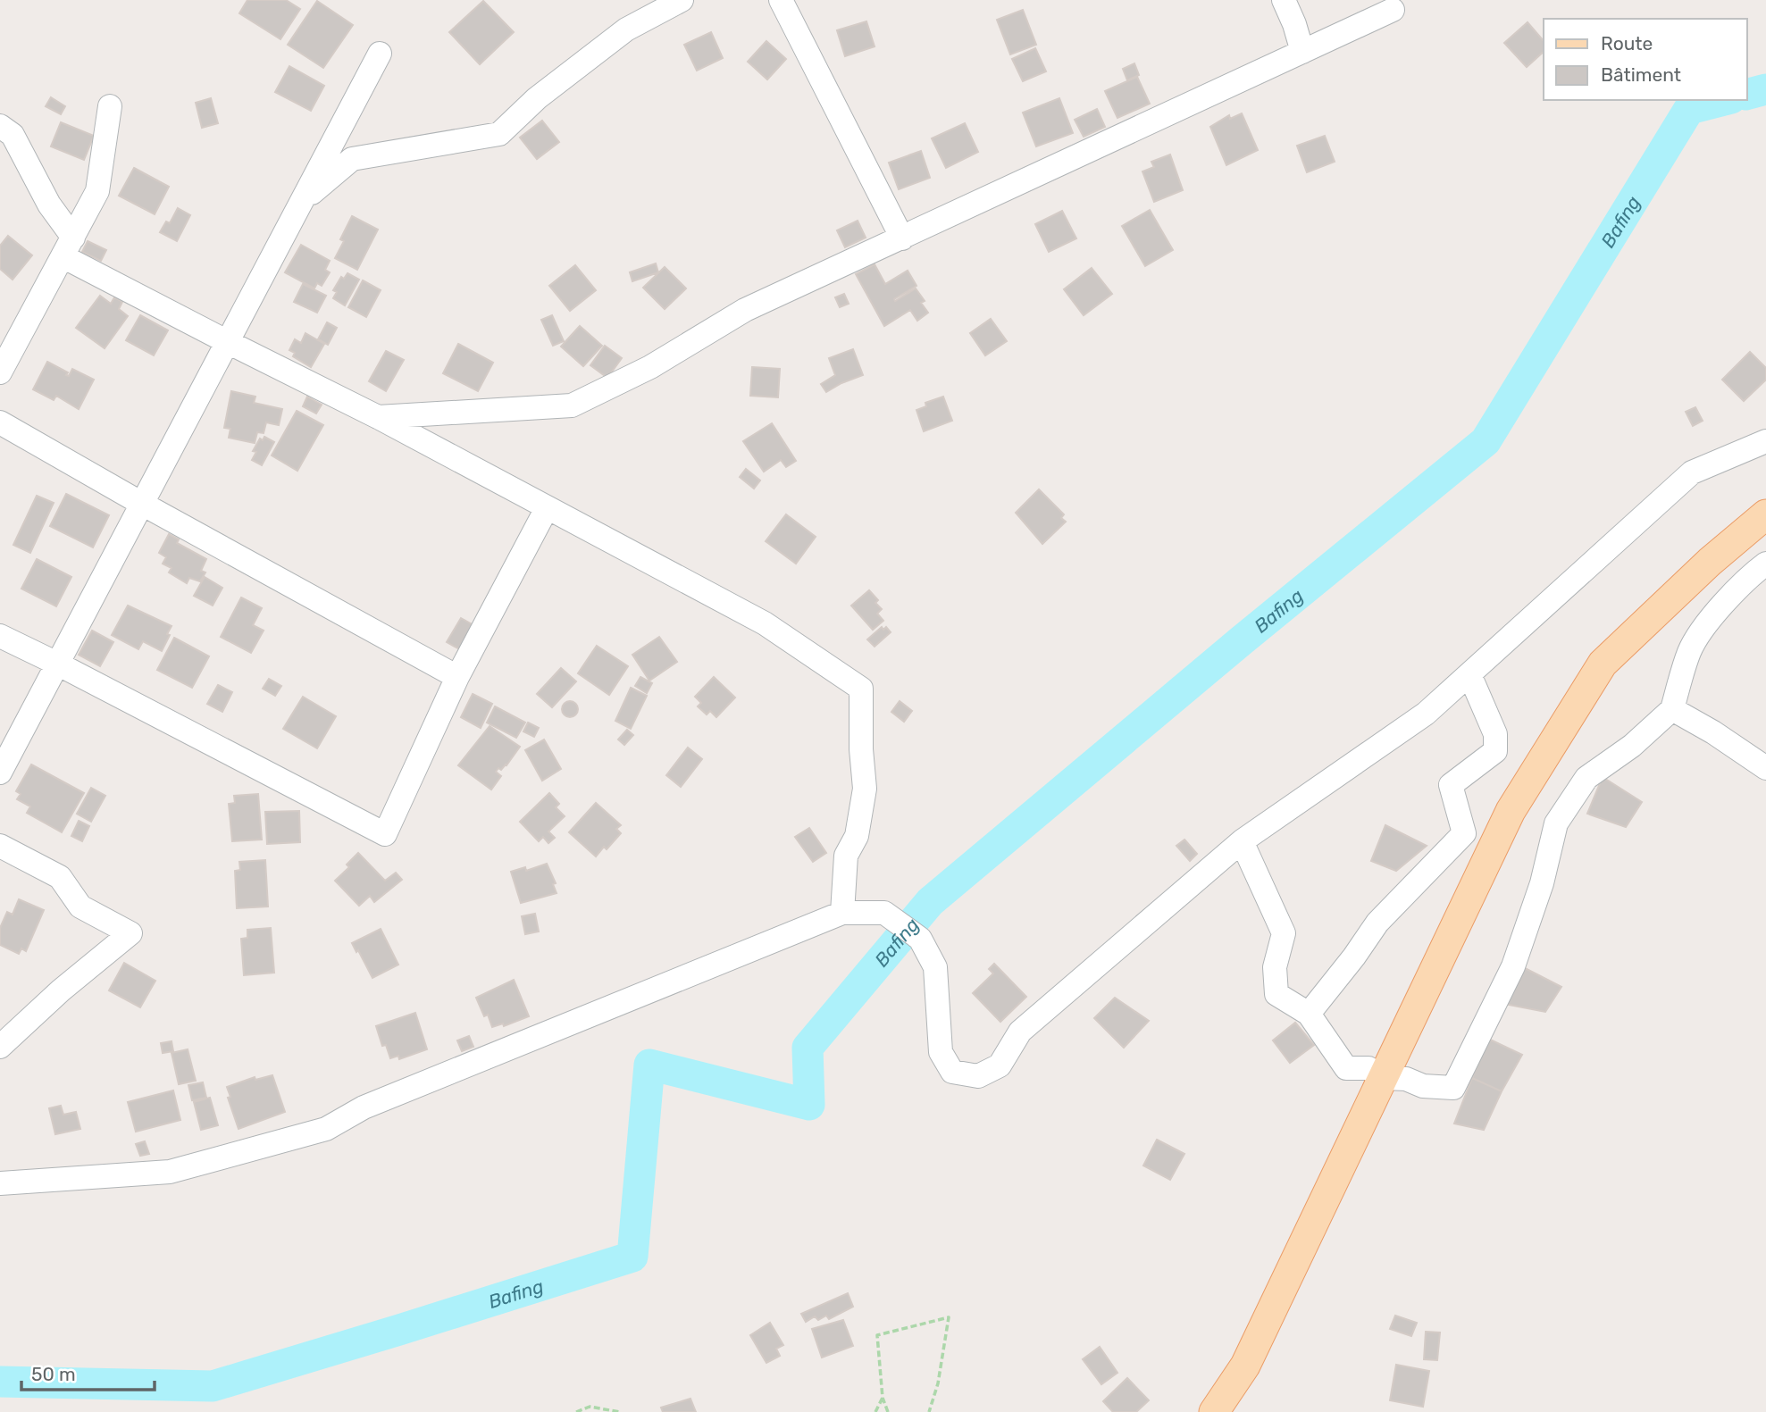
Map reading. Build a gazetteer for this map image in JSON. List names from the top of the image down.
{
  "water": ["Bafing"],
  "legend": ["Route", "Bâtiment"],
  "scale_bar": "50 m"
}
